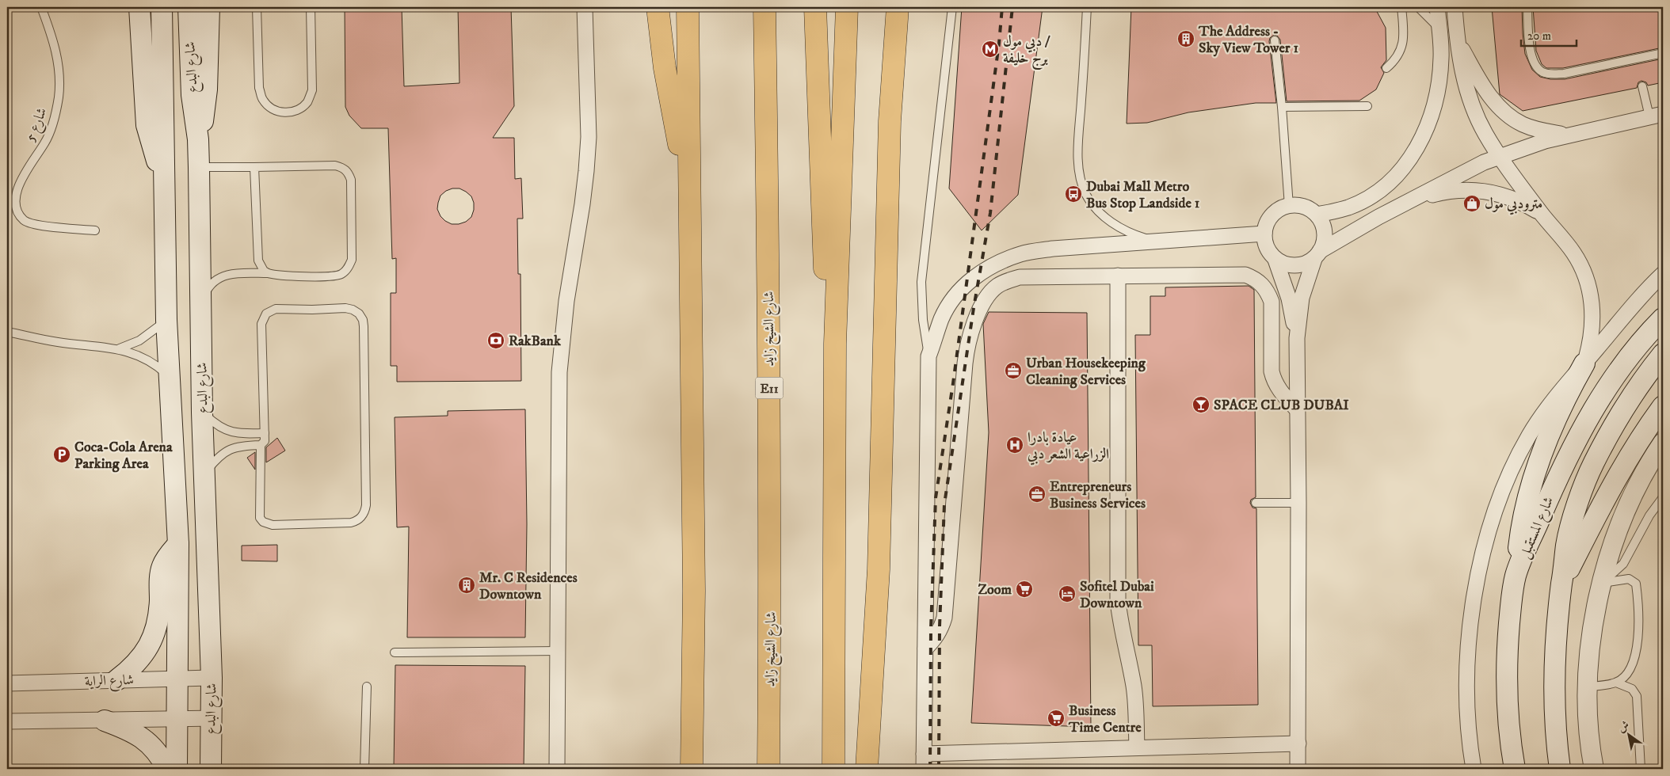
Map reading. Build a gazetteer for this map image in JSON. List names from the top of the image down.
{
  "streets": {
    "highway": ["شارع الشيخ زايد", "E11"],
    "main road": ["شارع البدع", "شارع المستقبل"],
    "street": ["شارع الراية"],
    "lane": ["شارع 5"]
  },
  "crossings": [
    ["شارع البدع", "شارع الراية"]
  ],
  "places": {
    "building": ["The Address - Sky View Tower 1", "Mr. C Residences Downtown"],
    "metro station": ["دبي مول / برج خليفة"],
    "bus stop": ["Dubai Mall Metro Bus Stop Landside 1"],
    "shop": ["مترودبي مول"],
    "bank": ["RakBank"],
    "office": ["Urban Housekeeping Cleaning Services", "Entrepreneurs Business Services"],
    "bar": ["SPACE CLUB DUBAI"],
    "hospital": ["عيادة بادرا الزراعية الشعر دبي"],
    "parking": ["Coca-Cola Arena Parking Area"],
    "supermarket": ["Zoom", "Business Time Centre"],
    "hotel": ["Sofitel Dubai Downtown"]
  },
  "scale_bar": "20 m",
  "north": "top left"
}
